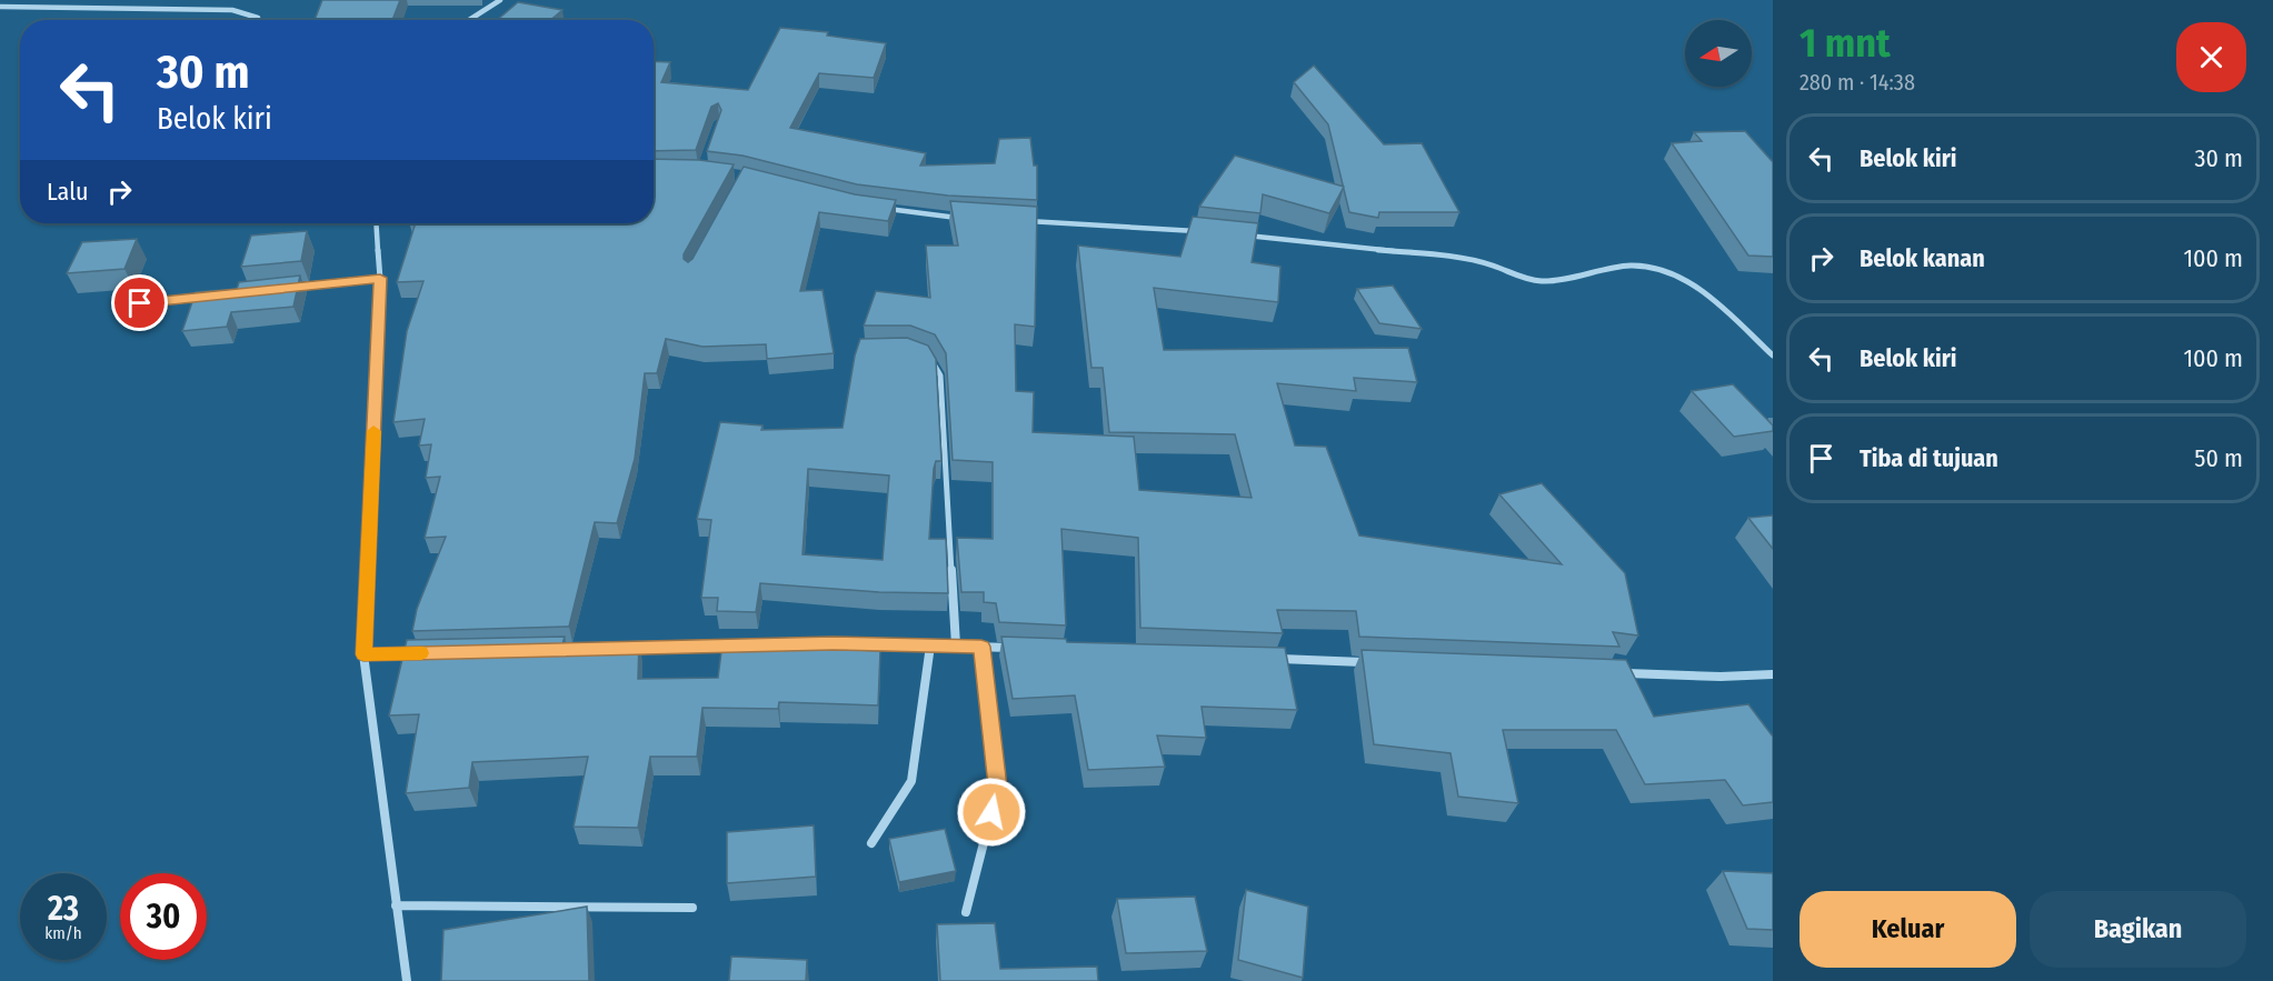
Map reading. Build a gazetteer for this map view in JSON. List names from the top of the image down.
{
  "north": "left",
  "page": {
    "heading": ["1 mnt", "280 m · 14:38"],
    "turn": ["30 m", "Belok kiri"],
    "list": [
      {
        "name": "Belok kiri",
        "value": "30 m"
      },
      {
        "name": "Belok kanan",
        "value": "100 m"
      },
      {
        "name": "Belok kiri",
        "value": "100 m"
      },
      {
        "name": "Tiba di tujuan",
        "value": "50 m"
      }
    ],
    "then": "Lalu",
    "speed": "23 km/h",
    "limit": "30",
    "buttons": ["Keluar", "Bagikan"]
  }
}
